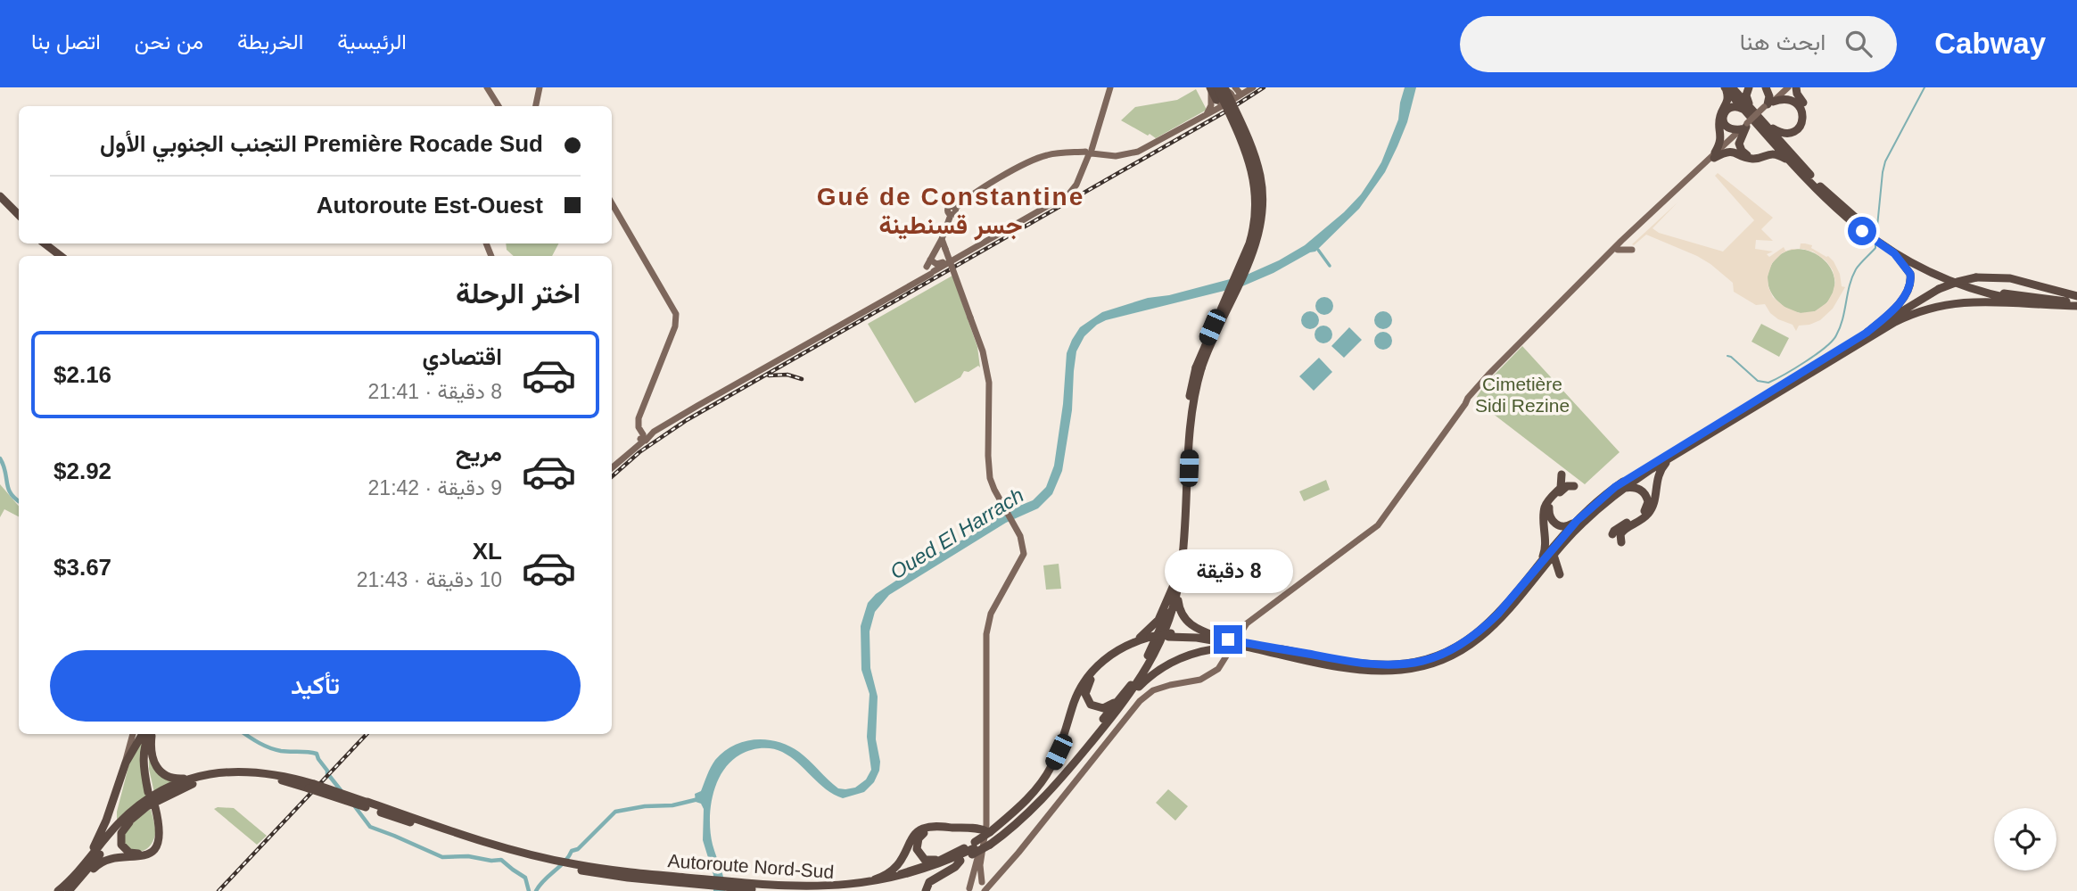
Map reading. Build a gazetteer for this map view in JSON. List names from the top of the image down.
{
  "streets": {
    "highway": ["Autoroute Nord-Sud"]
  },
  "districts": ["Gué de Constantine جسر قسنطينة"],
  "water": ["Oued El Harrach"],
  "parks": ["Cimetière Sidi Rezine"],
  "page": {
    "header": "Cabway",
    "search": "ابحث هنا",
    "nav": [
      "الرئيسية",
      "الخريطة",
      "من نحن",
      "اتصل بنا"
    ],
    "banner": ["Première Rocade Sud التجنب الجنوبي الأول", "Autoroute Est-Ouest"],
    "heading": "اختر الرحلة",
    "list": [
      {
        "name": "اقتصادي",
        "note": "8 دقيقة · 21:41",
        "value": "$2.16"
      },
      {
        "name": "مريح",
        "note": "9 دقيقة · 21:42",
        "value": "$2.92"
      },
      {
        "name": "XL",
        "note": "10 دقيقة · 21:43",
        "value": "$3.67"
      }
    ],
    "bubble": "8 دقيقة",
    "buttons": "تأكيد"
  }
}
